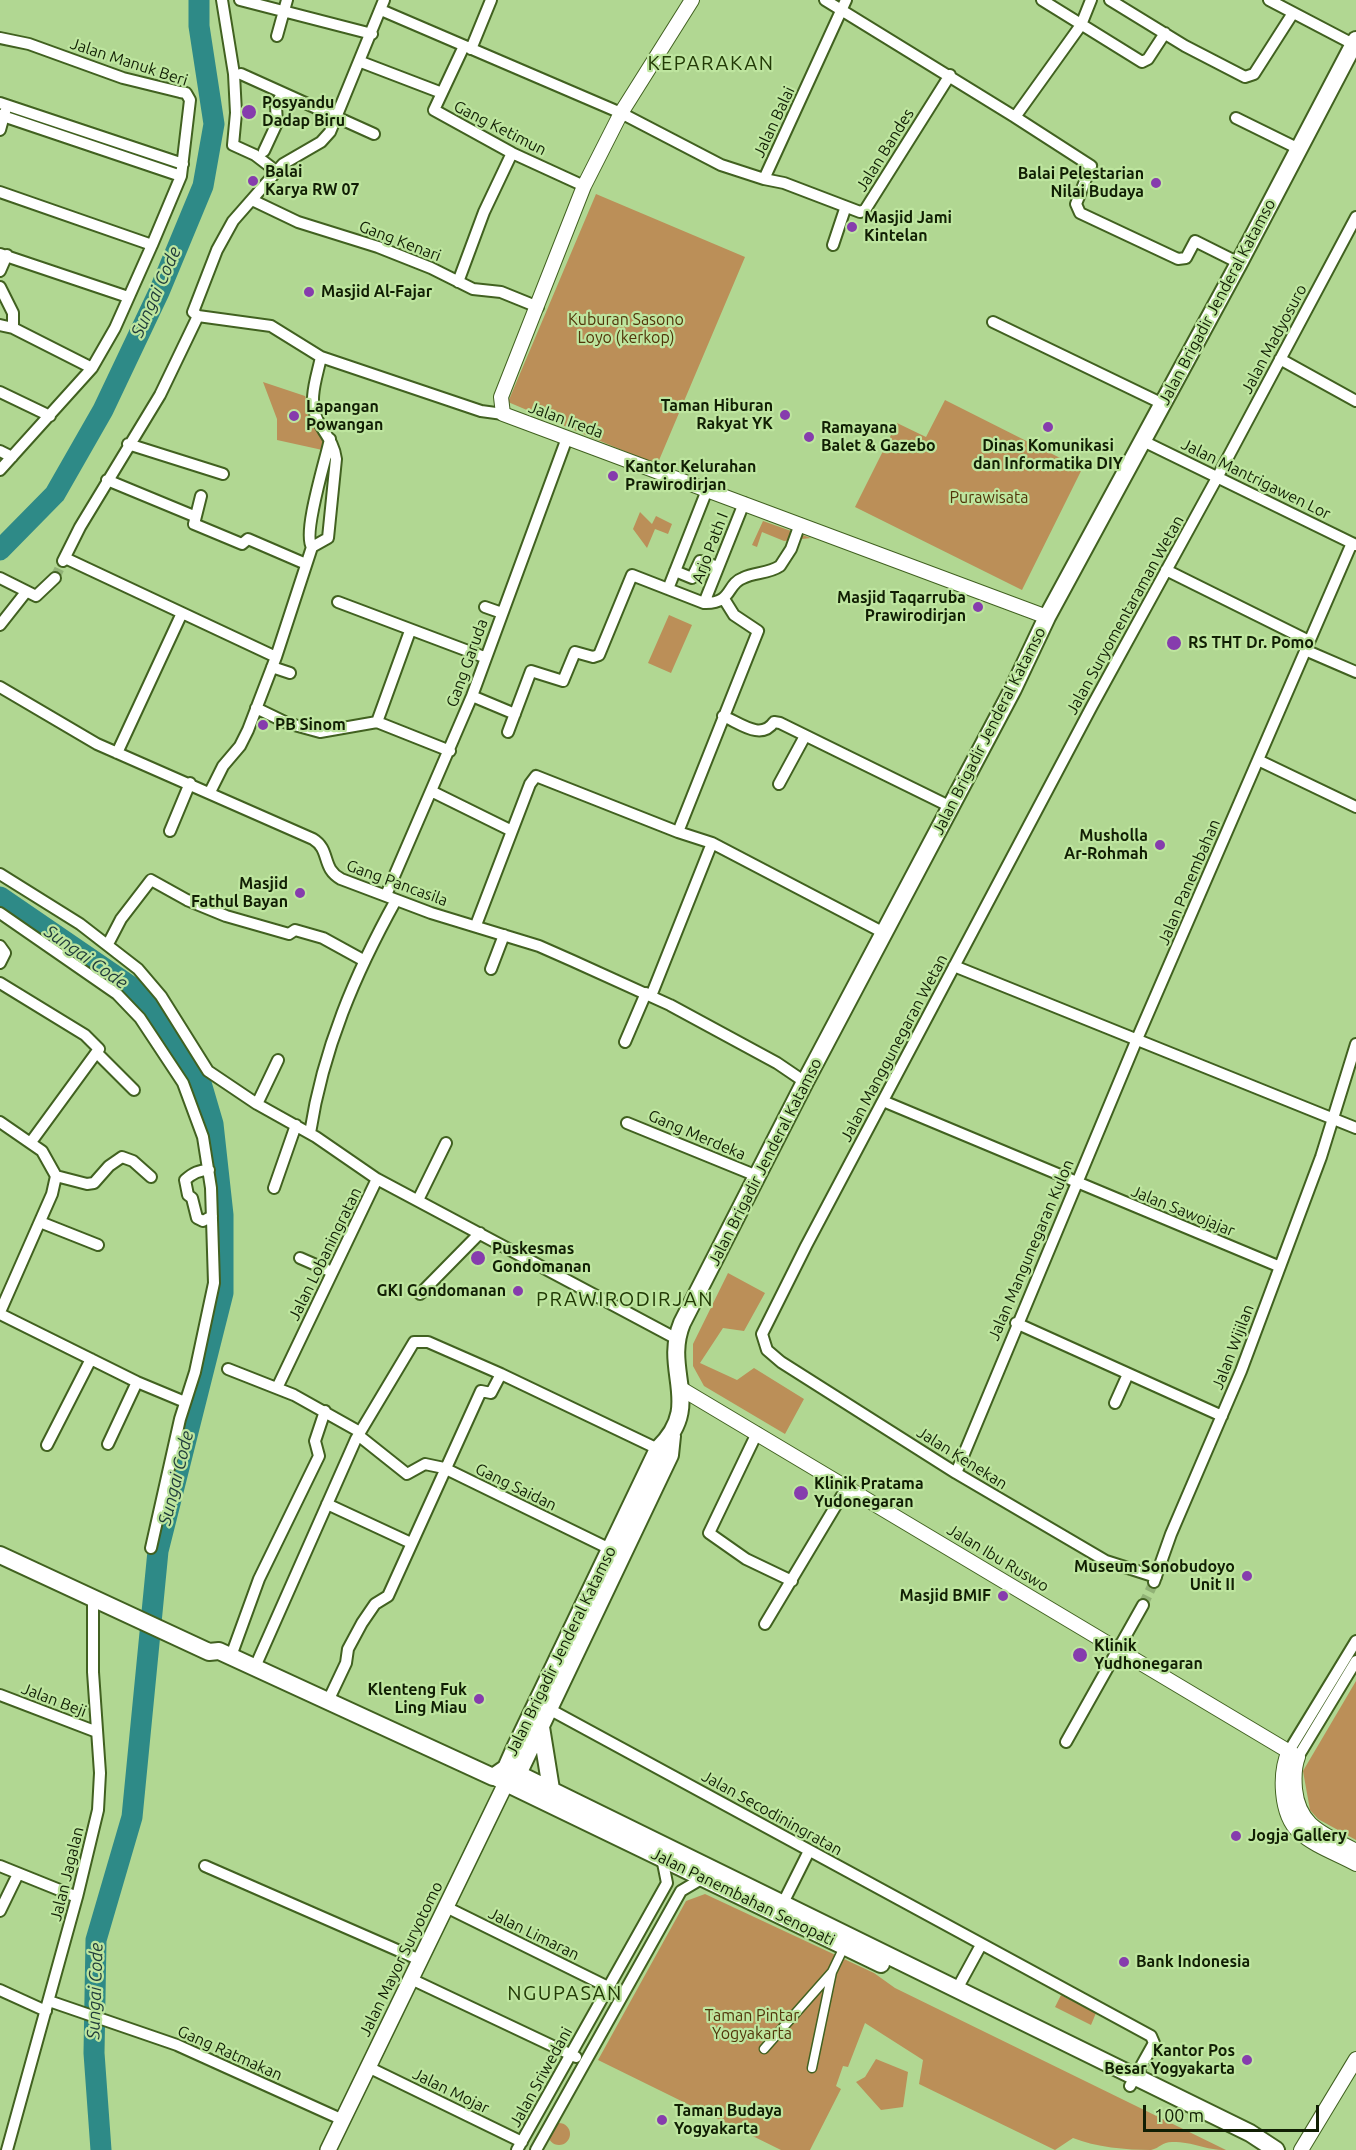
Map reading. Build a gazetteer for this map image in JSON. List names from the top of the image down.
{
  "streets": {
    "main road": ["Jalan Brigadir Jenderal Katamso", "Jalan Panembahan Senopati", "Jalan Mayor Suryotomo"],
    "street": [
      "Jalan Manuk Beri",
      "Jalan Balai",
      "Gang Ketimun",
      "Jalan Bandes",
      "Gang Kenari",
      "Jalan Madyosuro",
      "Jalan Ireda",
      "Jalan Mantrigawen Lor",
      "Arjo Path I",
      "Jalan Suryomentaraman Wetan",
      "Gang Garuda",
      "Jalan Panembahan",
      "Gang Pancasila",
      "Jalan Manggunegaran Wetan",
      "Gang Merdeka",
      "Jalan Sawojajar",
      "Jalan Mangunegaran Kulon",
      "Jalan Lobaningratan",
      "Jalan Wijilan",
      "Jalan Kenekan",
      "Gang Saidan",
      "Jalan Ibu Ruswo",
      "Jalan Beji",
      "Jalan Secodiningratan",
      "Jalan Jagalan",
      "Jalan Limaran",
      "Gang Ratmakan",
      "Jalan Sriwedani",
      "Jalan Mojar"
    ]
  },
  "crossings": [
    ["Jalan Balai", "Gang Ketimun"],
    ["Jalan Balai", "Jalan Bandes"],
    ["Jalan Balai", "Jalan Ireda"],
    ["Gang Ketimun", "Jalan Ireda"],
    ["Gang Kenari", "Jalan Ireda"],
    ["Jalan Brigadir Jenderal Katamso", "Jalan Ireda"],
    ["Jalan Brigadir Jenderal Katamso", "Jalan Mantrigawen Lor"],
    ["Jalan Brigadir Jenderal Katamso", "Gang Pancasila"],
    ["Jalan Brigadir Jenderal Katamso", "Gang Merdeka"],
    ["Jalan Brigadir Jenderal Katamso", "Jalan Lobaningratan"],
    ["Jalan Brigadir Jenderal Katamso", "Gang Saidan"],
    ["Jalan Brigadir Jenderal Katamso", "Jalan Ibu Ruswo"],
    ["Jalan Brigadir Jenderal Katamso", "Jalan Secodiningratan"],
    ["Jalan Brigadir Jenderal Katamso", "Jalan Panembahan Senopati"],
    ["Jalan Brigadir Jenderal Katamso", "Jalan Mayor Suryotomo"],
    ["Jalan Madyosuro", "Jalan Mantrigawen Lor"],
    ["Jalan Madyosuro", "Jalan Suryomentaraman Wetan"],
    ["Jalan Ireda", "Arjo Path I"],
    ["Jalan Ireda", "Gang Garuda"],
    ["Jalan Mantrigawen Lor", "Jalan Suryomentaraman Wetan"],
    ["Jalan Mantrigawen Lor", "Jalan Panembahan"],
    ["Jalan Suryomentaraman Wetan", "Jalan Manggunegaran Wetan"],
    ["Gang Garuda", "Gang Pancasila"],
    ["Jalan Panembahan", "Jalan Mangunegaran Kulon"],
    ["Jalan Manggunegaran Wetan", "Jalan Sawojajar"],
    ["Jalan Manggunegaran Wetan", "Jalan Kenekan"],
    ["Jalan Sawojajar", "Jalan Mangunegaran Kulon"],
    ["Jalan Sawojajar", "Jalan Wijilan"],
    ["Jalan Mangunegaran Kulon", "Jalan Kenekan"],
    ["Jalan Wijilan", "Jalan Kenekan"],
    ["Jalan Beji", "Jalan Jagalan"],
    ["Jalan Secodiningratan", "Jalan Panembahan Senopati"],
    ["Jalan Jagalan", "Gang Ratmakan"],
    ["Jalan Panembahan Senopati", "Jalan Mayor Suryotomo"],
    ["Jalan Limaran", "Jalan Mayor Suryotomo"],
    ["Jalan Limaran", "Jalan Sriwedani"],
    ["Jalan Mayor Suryotomo", "Gang Ratmakan"],
    ["Jalan Mayor Suryotomo", "Jalan Mojar"],
    ["Jalan Sriwedani", "Jalan Mojar"]
  ],
  "districts": ["KEPARAKAN", "PRAWIRODIRJAN", "NGUPASAN"],
  "water": ["Sungai Code"],
  "parks": ["Kuburan Sasono Loyo (kerkop)", "Purawisata", "Taman Pintar Yogyakarta"],
  "places": [
    "Posyandu Dadap Biru",
    "Balai Karya RW 07",
    "Balai Pelestarian Nilai Budaya",
    "Masjid Jami Kintelan",
    "Masjid Al-Fajar",
    "Taman Hiburan Rakyat YK",
    "Lapangan Powangan",
    "Dinas Komunikasi dan Informatika DIY",
    "Ramayana Balet & Gazebo",
    "Kantor Kelurahan Prawirodirjan",
    "Masjid Taqarruba Prawirodirjan",
    "RS THT Dr. Pomo",
    "PB Sinom",
    "Musholla Ar-Rohmah",
    "Masjid Fathul Bayan",
    "Puskesmas Gondomanan",
    "GKI Gondomanan",
    "Klinik Pratama Yudonegaran",
    "Museum Sonobudoyo Unit II",
    "Masjid BMIF",
    "Klinik Yudhonegaran",
    "Klenteng Fuk Ling Miau",
    "Jogja Gallery",
    "Bank Indonesia",
    "Kantor Pos Besar Yogyakarta",
    "Taman Budaya Yogyakarta"
  ],
  "scale_bar": "100 m"
}
